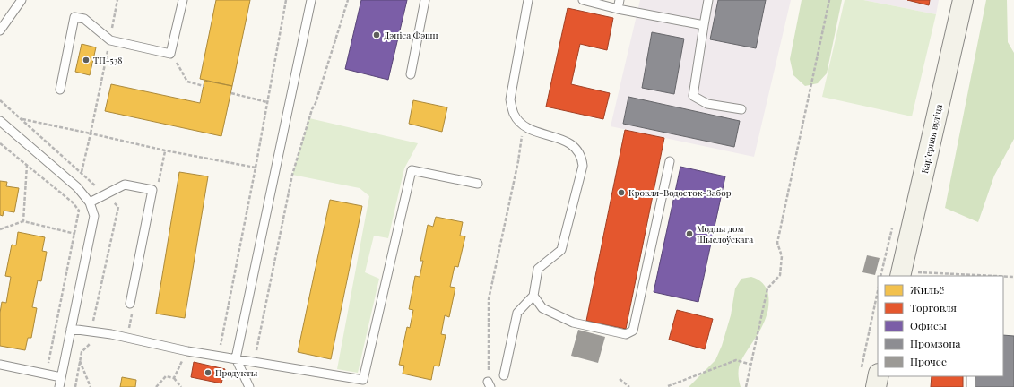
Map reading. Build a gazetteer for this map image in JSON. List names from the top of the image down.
{
  "streets": {
    "street": ["Карʼерная вуліца"]
  },
  "places": [
    "Дэніса Фэшн",
    "ТП-538",
    "Кровля-Водосток-Забор",
    "Модны дом Шыслоўскага",
    "Продукты"
  ],
  "legend": [
    "Жильё",
    "Торговля",
    "Офисы",
    "Промзона",
    "Прочее"
  ]
}
